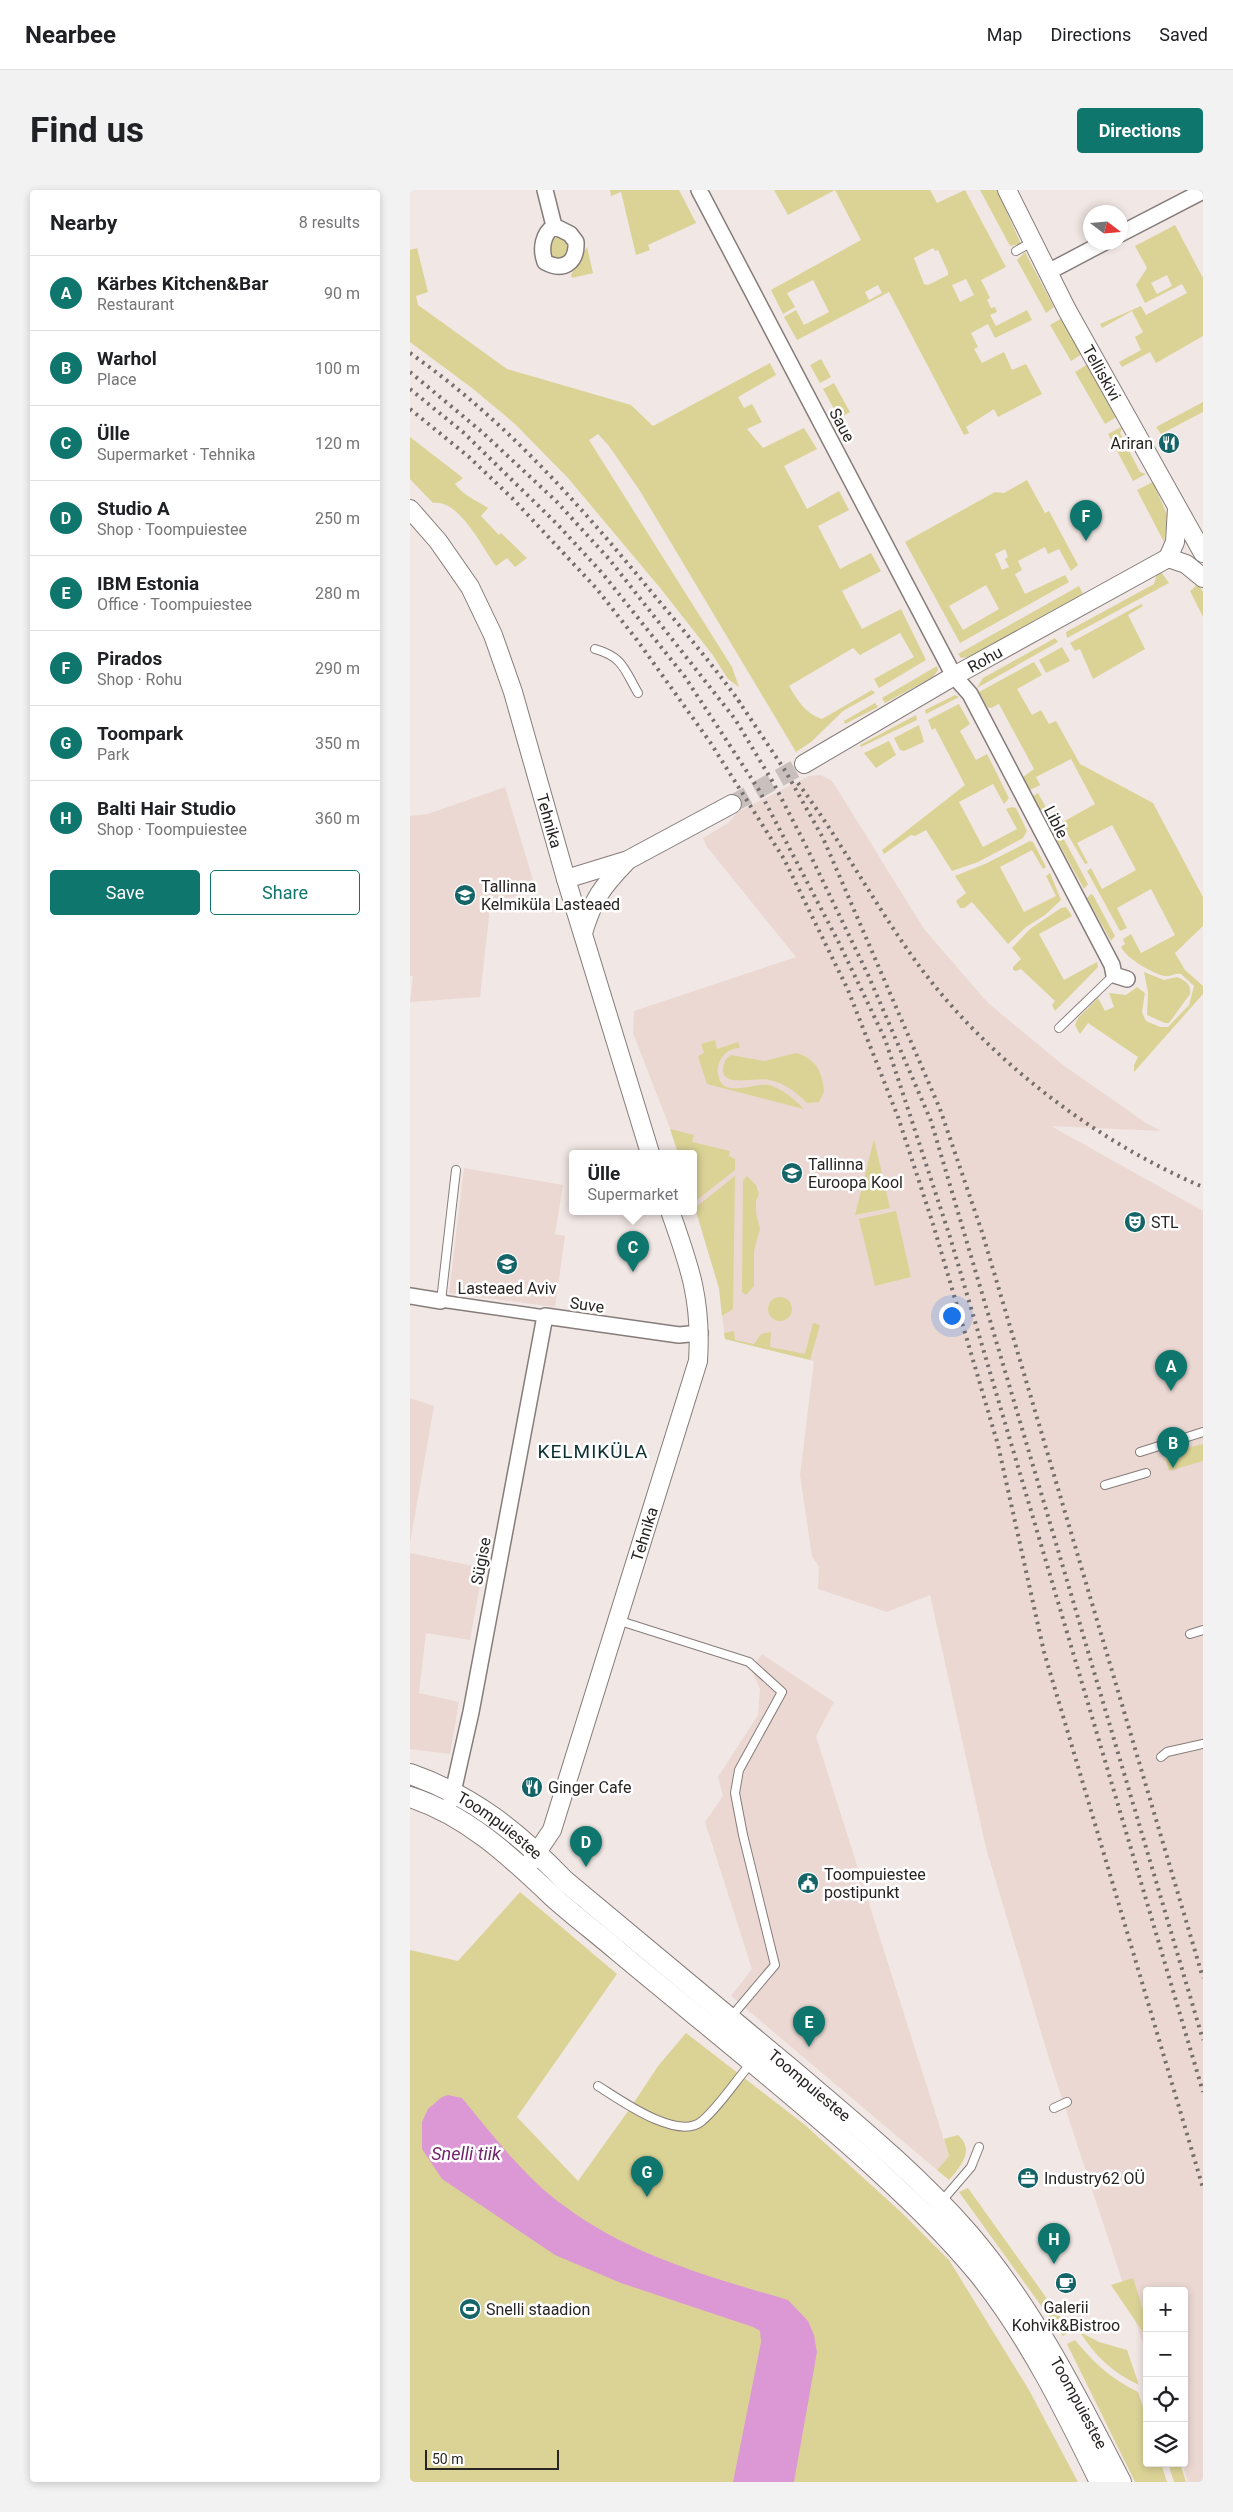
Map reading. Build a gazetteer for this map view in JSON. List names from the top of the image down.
{
  "streets": {
    "main road": ["Toompuiestee"],
    "street": [
      "Telliskivi",
      "Saue",
      "Rohu",
      "Tehnika",
      "Lible",
      "Suve",
      "Sügise"
    ]
  },
  "crossings": [
    ["Saue", "Rohu"],
    ["Saue", "Lible"],
    ["Rohu", "Lible"],
    ["Tehnika", "Suve"],
    ["Tehnika", "Toompuiestee"],
    ["Suve", "Sügise"],
    ["Sügise", "Toompuiestee"]
  ],
  "districts": ["KELMIKÜLA"],
  "water": ["Snelli tiik"],
  "places": {
    "restaurant": ["Ariran", "Ginger Cafe"],
    "school or university": ["Tallinna Kelmiküla Lasteaed", "Tallinna Euroopa Kool", "Lasteaed Aviv"],
    "theatre": ["STL"],
    "public building": ["Toompuiestee postipunkt"],
    "office": ["Industry62 OÜ"],
    "cafe": ["Galerii Kohvik&Bistroo"],
    "sports": ["Snelli staadion"]
  },
  "scale_bar": "50 m",
  "north": "right",
  "page": {
    "header": "Nearbee",
    "nav": ["Map", "Directions", "Saved"],
    "buttons": [
      "Directions",
      ["Save", "Share"]
    ],
    "title": "Find us",
    "heading": ["Nearby", "8 results"],
    "list": [
      {
        "mark": "A",
        "name": "Kärbes Kitchen&Bar",
        "note": "Restaurant",
        "value": "90 m"
      },
      {
        "mark": "B",
        "name": "Warhol",
        "note": "Place",
        "value": "100 m"
      },
      {
        "mark": "C",
        "name": "Ülle",
        "note": "Supermarket · Tehnika",
        "value": "120 m"
      },
      {
        "mark": "D",
        "name": "Studio A",
        "note": "Shop · Toompuiestee",
        "value": "250 m"
      },
      {
        "mark": "E",
        "name": "IBM Estonia",
        "note": "Office · Toompuiestee",
        "value": "280 m"
      },
      {
        "mark": "F",
        "name": "Pirados",
        "note": "Shop · Rohu",
        "value": "290 m"
      },
      {
        "mark": "G",
        "name": "Toompark",
        "note": "Park",
        "value": "350 m"
      },
      {
        "mark": "H",
        "name": "Balti Hair Studio",
        "note": "Shop · Toompuiestee",
        "value": "360 m"
      }
    ],
    "pins": [
      "F",
      "C",
      "A",
      "B",
      "D",
      "E",
      "G",
      "H"
    ],
    "popup": ["Ülle", "Supermarket"],
    "map_buttons": ["+", "−"],
    "scale": "50 m"
  }
}
